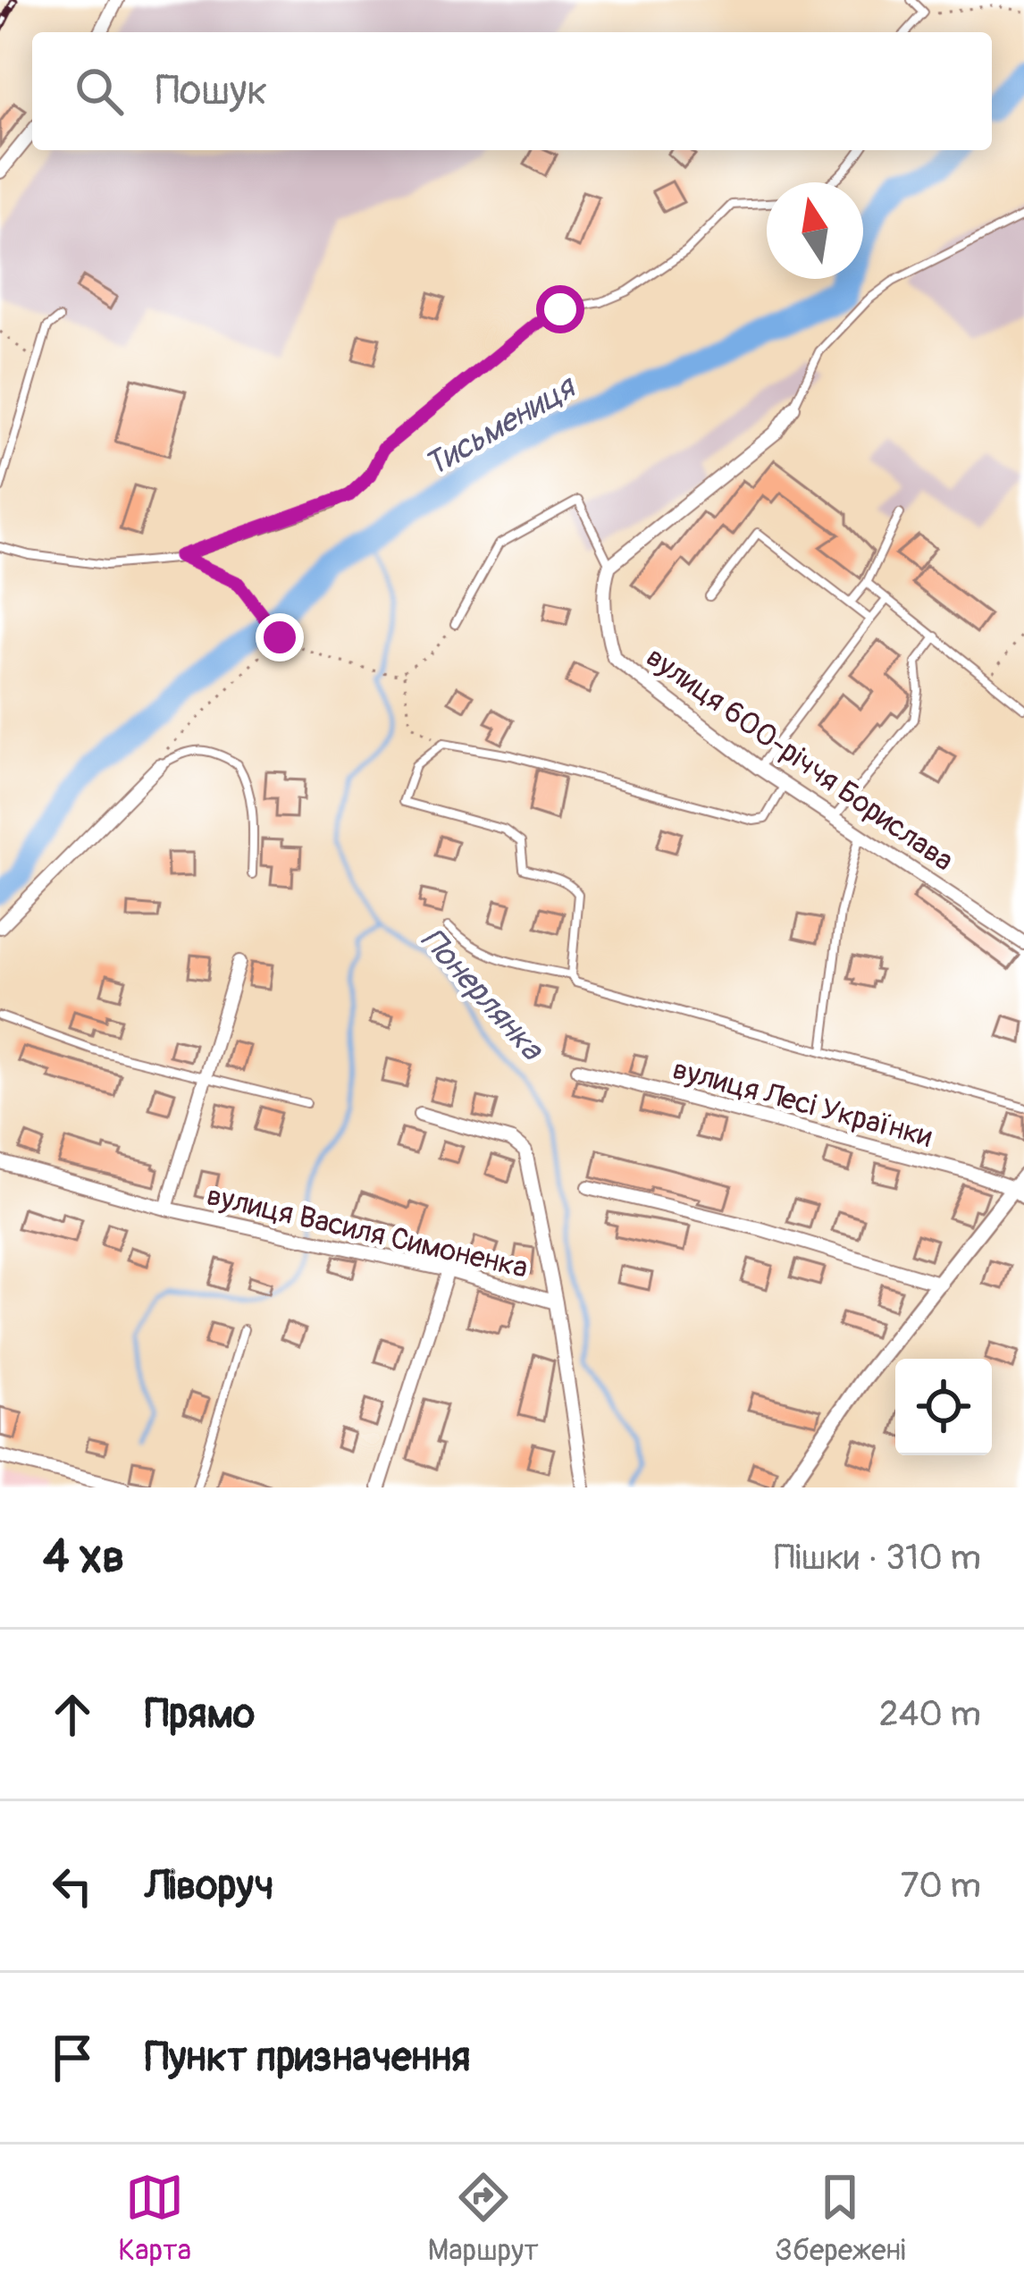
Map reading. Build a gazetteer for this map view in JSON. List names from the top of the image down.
{
  "streets": {
    "street": ["вулиця 600-річчя Борислава", "вулиця Лесі Українки", "вулиця Василя Симоненка"]
  },
  "water": ["Тисьмениця", "Понерлянка"],
  "north": "top",
  "page": {
    "search": "Пошук",
    "heading": ["4 хв", "Пішки · 310 m"],
    "list": [
      ["Прямо", "240 m"],
      ["Ліворуч", "70 m"],
      "Пункт призначення"
    ],
    "nav": ["Карта", "Маршрут", "Збережені"]
  }
}
